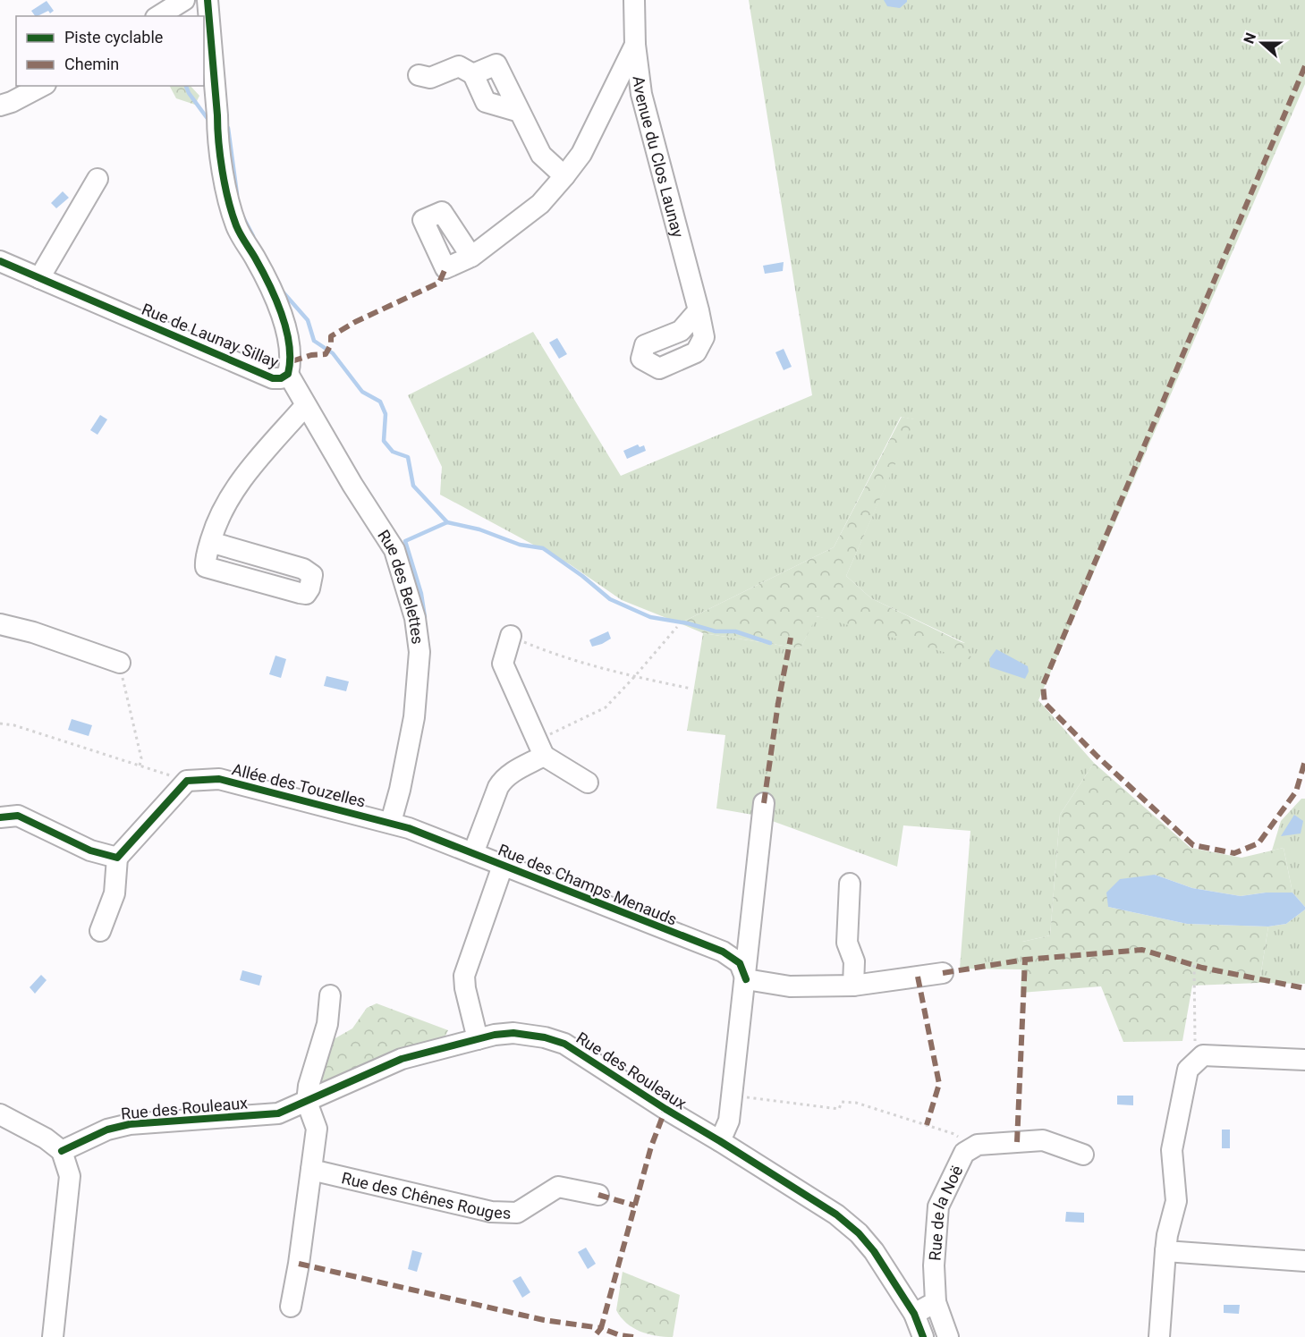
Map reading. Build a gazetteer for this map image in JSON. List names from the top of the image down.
{
  "streets": {
    "street": [
      "Avenue du Clos Launay",
      "Rue de Launay Sillay",
      "Rue des Belettes",
      "Allée des Touzelles",
      "Rue des Champs Menauds",
      "Rue des Rouleaux",
      "Rue des Chênes Rouges",
      "Rue de la Noë"
    ]
  },
  "crossings": [
    ["Rue de Launay Sillay", "Rue des Belettes"],
    ["Rue des Belettes", "Allée des Touzelles"],
    ["Rue des Belettes", "Rue des Champs Menauds"],
    ["Allée des Touzelles", "Rue des Champs Menauds"]
  ],
  "legend": ["Piste cyclable", "Chemin"],
  "north": "left"
}
